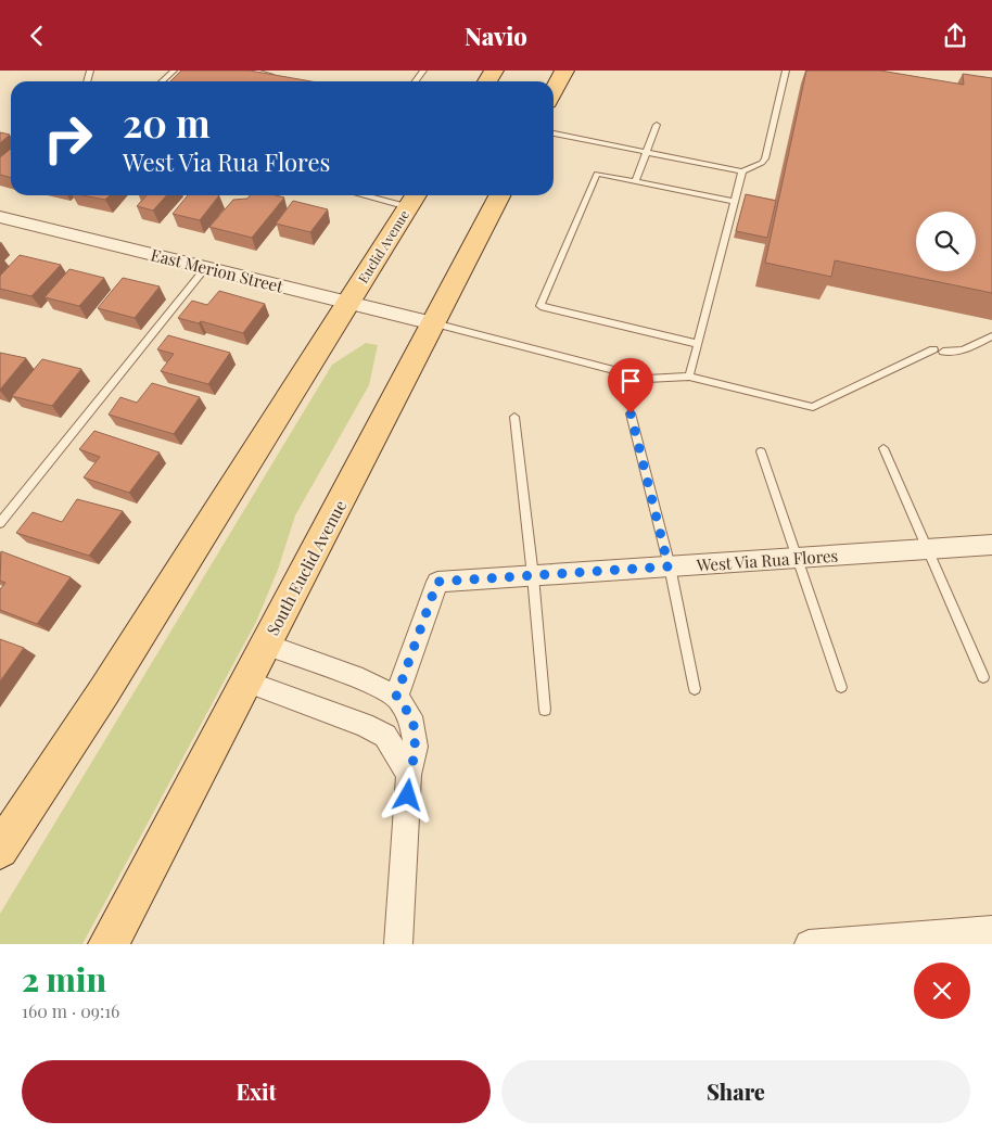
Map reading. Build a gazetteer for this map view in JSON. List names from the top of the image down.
{
  "streets": {
    "main road": ["Euclid Avenue", "South Euclid Avenue"],
    "street": ["East Merion Street", "West Via Rua Flores"]
  },
  "crossings": [
    ["Euclid Avenue", "East Merion Street"],
    ["East Merion Street", "South Euclid Avenue"]
  ],
  "page": {
    "header": "Navio",
    "turn": ["20 m", "West Via Rua Flores"],
    "heading": ["2 min", "160 m · 09:16"],
    "buttons": ["Exit", "Share"]
  }
}
